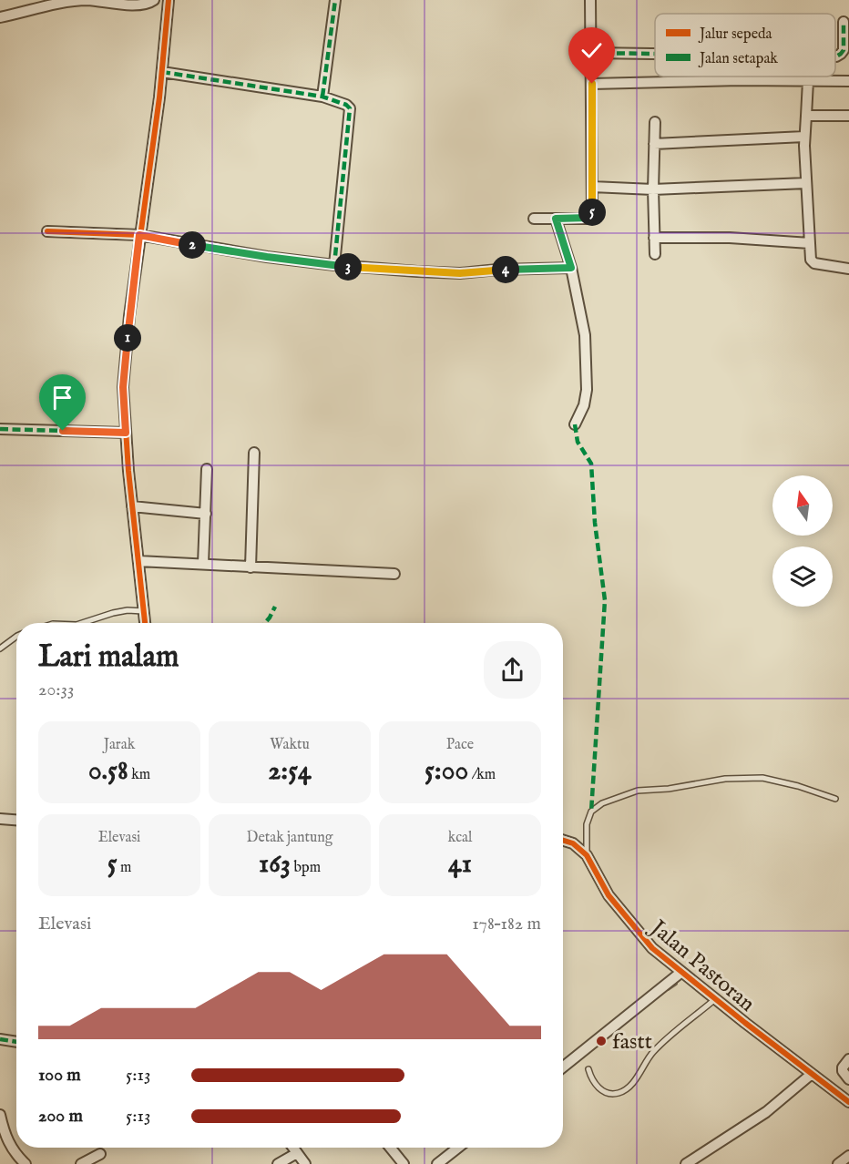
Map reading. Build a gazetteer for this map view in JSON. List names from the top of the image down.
{
  "streets": {
    "street": ["Jalan Pastoran"]
  },
  "places": ["fastt"],
  "legend": ["Jalur sepeda", "Jalan setapak"],
  "north": "top",
  "page": {
    "pins": [
      "5",
      "2",
      "3",
      "4",
      "1"
    ],
    "heading": ["Lari malam", "20:33"],
    "stats": [
      ["Jarak", "0.58 km"],
      ["Waktu", "2:54"],
      ["Pace", "5:00 /km"],
      ["Elevasi", "5 m"],
      ["Detak jantung", "163 bpm"],
      ["kcal", "41"]
    ],
    "chart": ["Elevasi", "178–182 m"],
    "list": [
      {
        "name": "100 m",
        "note": "5:13"
      },
      {
        "name": "200 m",
        "note": "5:13"
      }
    ]
  }
}
